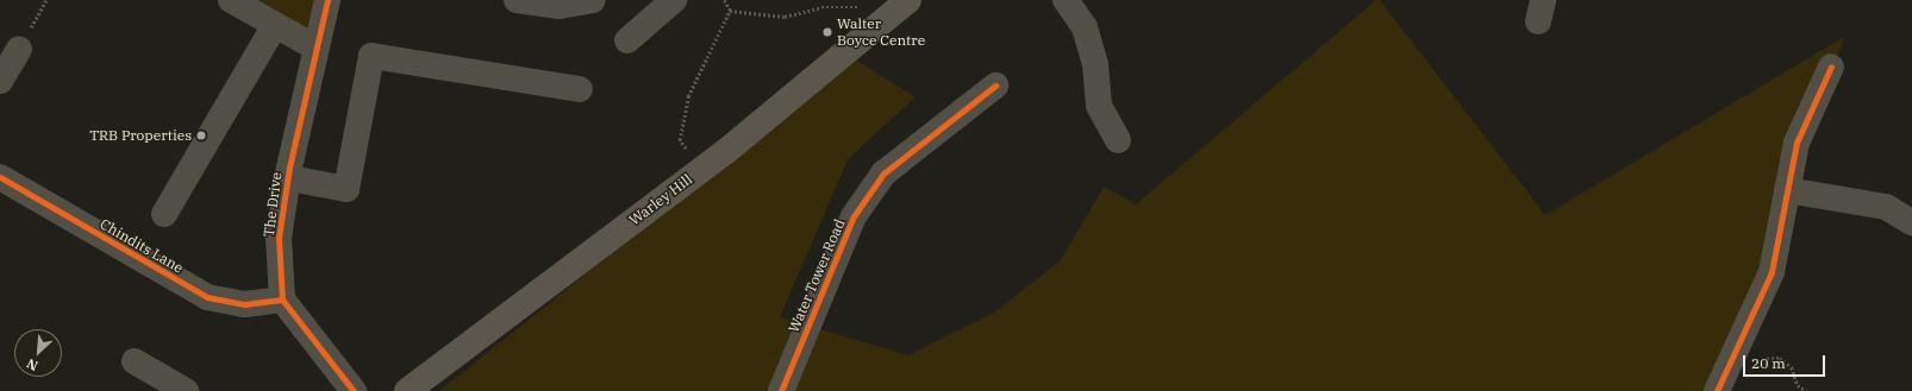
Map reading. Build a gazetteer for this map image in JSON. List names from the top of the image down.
{
  "streets": {
    "main road": ["Warley Hill"],
    "street": ["The Drive", "Chindits Lane", "Water Tower Road"]
  },
  "crossings": [
    ["The Drive", "Chindits Lane"]
  ],
  "places": ["Walter Boyce Centre", "TRB Properties"],
  "scale_bar": "20 m",
  "north": "bottom left"
}
